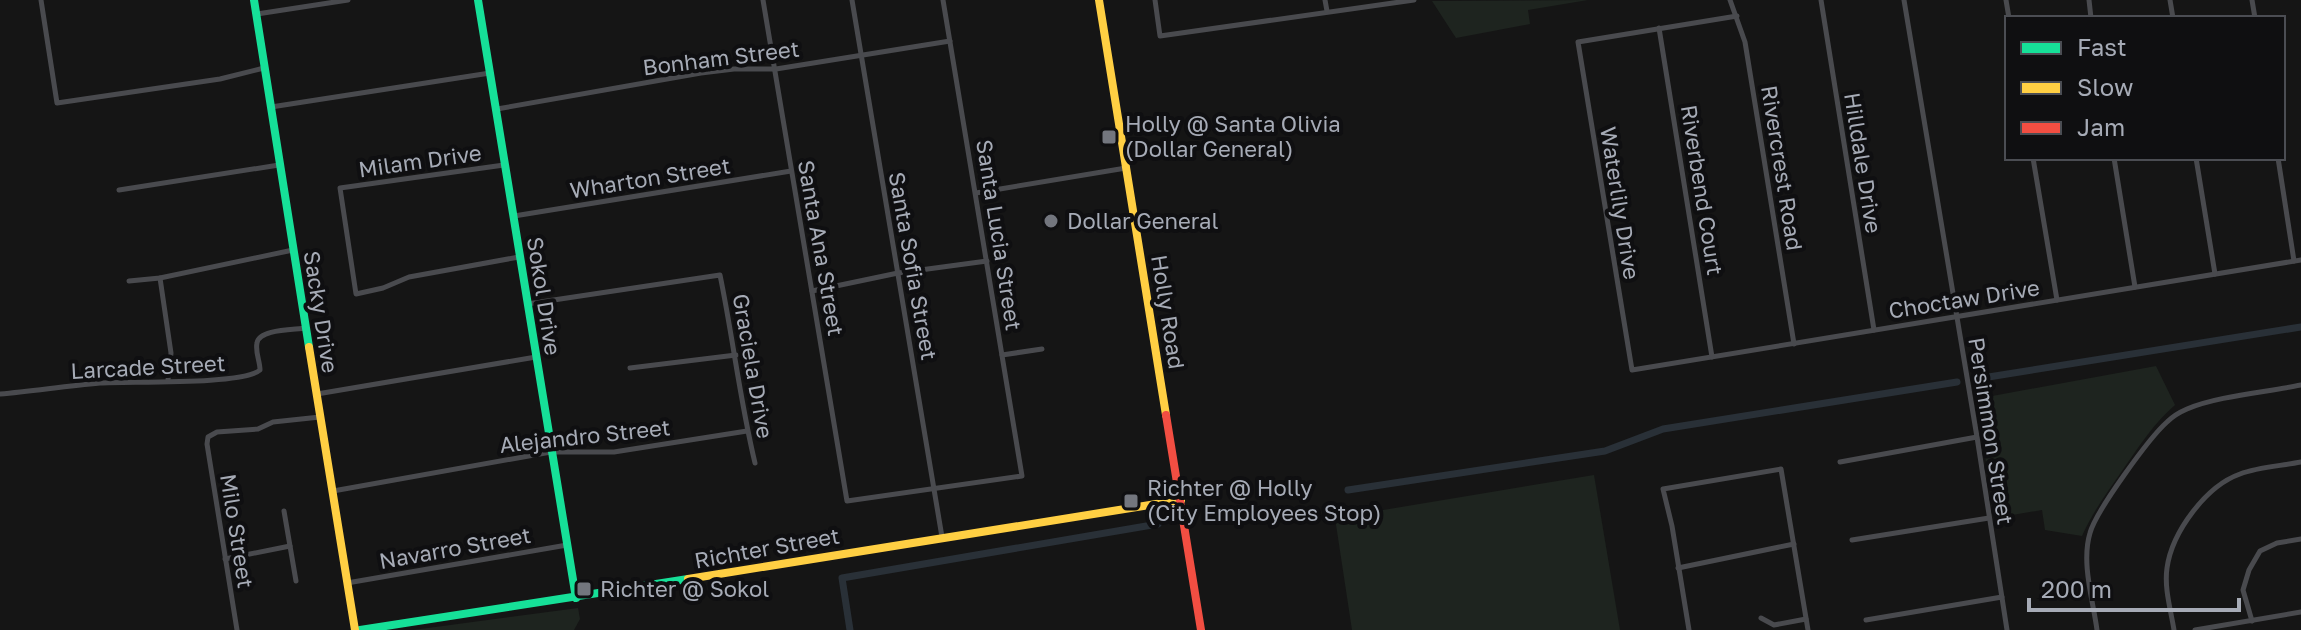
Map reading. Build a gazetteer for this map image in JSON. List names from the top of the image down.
{
  "streets": {
    "street": [
      "Bonham Street",
      "Milam Drive",
      "Hilldale Drive",
      "Rivercrest Road",
      "Wharton Street",
      "Riverbend Court",
      "Waterlily Drive",
      "Santa Lucia Street",
      "Santa Ana Street",
      "Santa Sofia Street",
      "Sokol Drive",
      "Choctaw Drive",
      "Sacky Drive",
      "Holly Road",
      "Graciela Drive",
      "Larcade Street",
      "Persimmon Street",
      "Alejandro Street",
      "Milo Street",
      "Navarro Street",
      "Richter Street"
    ]
  },
  "crossings": [
    ["Bonham Street", "Santa Lucia Street"],
    ["Bonham Street", "Santa Ana Street"],
    ["Bonham Street", "Santa Sofia Street"],
    ["Bonham Street", "Sokol Drive"],
    ["Milam Drive", "Sokol Drive"],
    ["Hilldale Drive", "Choctaw Drive"],
    ["Rivercrest Road", "Choctaw Drive"],
    ["Wharton Street", "Santa Ana Street"],
    ["Wharton Street", "Sokol Drive"],
    ["Riverbend Court", "Waterlily Drive"],
    ["Riverbend Court", "Choctaw Drive"],
    ["Waterlily Drive", "Choctaw Drive"],
    ["Santa Lucia Street", "Santa Ana Street"],
    ["Santa Lucia Street", "Santa Sofia Street"],
    ["Santa Ana Street", "Santa Sofia Street"],
    ["Santa Sofia Street", "Richter Street"],
    ["Sokol Drive", "Graciela Drive"],
    ["Sokol Drive", "Alejandro Street"],
    ["Sokol Drive", "Navarro Street"],
    ["Sokol Drive", "Richter Street"],
    ["Choctaw Drive", "Persimmon Street"],
    ["Sacky Drive", "Larcade Street"],
    ["Sacky Drive", "Alejandro Street"],
    ["Sacky Drive", "Milo Street"],
    ["Sacky Drive", "Navarro Street"],
    ["Sacky Drive", "Richter Street"],
    ["Holly Road", "Richter Street"],
    ["Graciela Drive", "Alejandro Street"]
  ],
  "places": {
    "transit": ["Holly @ Santa Olivia (Dollar General)", "Richter @ Holly (City Employees Stop)", "Richter @ Sokol"],
    "other": ["Dollar General"]
  },
  "legend": ["Fast", "Slow", "Jam"],
  "scale_bar": "200 m"
}
